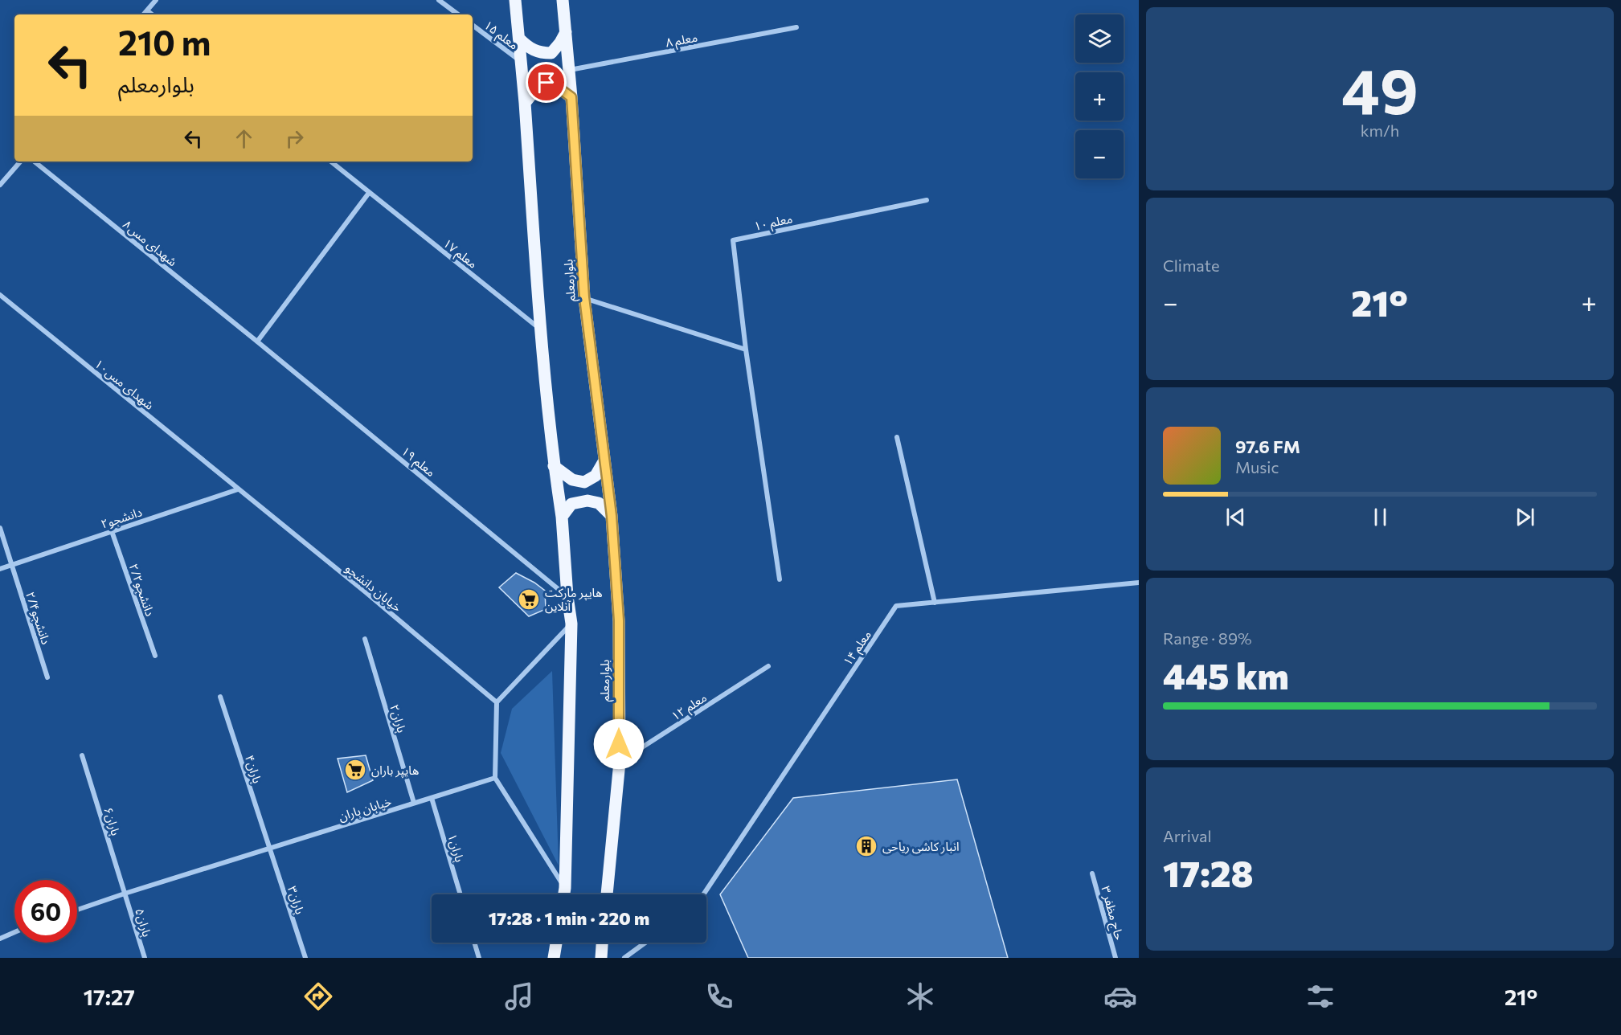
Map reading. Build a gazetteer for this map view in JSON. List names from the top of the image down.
{
  "streets": {
    "main road": ["بلوارمعلم"],
    "street": [
      "معلم ۱۵",
      "معلم ۸",
      "معلم ۱۰",
      "شهدای مس۸",
      "معلم ۱۷",
      "شهدای مس۱۰",
      "معلم ۱۹",
      "دانشجو۲",
      "خیابان دانشجو",
      "دانشجو۲/۲",
      "دانشجو۲/۴",
      "معلم ۱۴",
      "معلم ۱۲",
      "باران۲",
      "باران۴",
      "خیابان باران",
      "باران۶",
      "باران۱",
      "باران۳",
      "حاج مظفر ۳",
      "باران۵"
    ]
  },
  "crossings": [
    ["معلم ۸", "بلوارمعلم"],
    ["شهدای مس۸", "معلم ۱۹"],
    ["بلوارمعلم", "معلم ۱۲"],
    ["شهدای مس۱۰", "دانشجو۲"],
    ["شهدای مس۱۰", "خیابان دانشجو"],
    ["دانشجو۲", "خیابان دانشجو"],
    ["دانشجو۲", "دانشجو۲/۲"],
    ["دانشجو۲", "دانشجو۲/۴"],
    ["باران۲", "خیابان باران"],
    ["باران۴", "خیابان باران"],
    ["باران۴", "باران۳"],
    ["خیابان باران", "باران۶"],
    ["خیابان باران", "باران۱"],
    ["خیابان باران", "باران۳"],
    ["خیابان باران", "باران۵"],
    ["باران۶", "باران۵"]
  ],
  "places": {
    "supermarket": ["هایپر مارکت آنلاین", "هایپر باران"],
    "building": ["انبار کاشی ریاحی"]
  },
  "page": {
    "tile": [
      ["49", "km/h"],
      "Climate",
      ["Range · 89%", "445 km"],
      ["Arrival", "17:28"]
    ],
    "map_buttons": ["+", "−"],
    "turn": ["210 m", "بلوارمعلم"],
    "heat": ["−", "21°", "+"],
    "song": ["97.6 FM", "Music"],
    "limit": "60",
    "trip": "17:28 · 1 min · 220 m",
    "tabs": ["17:27", "21°"]
  }
}
